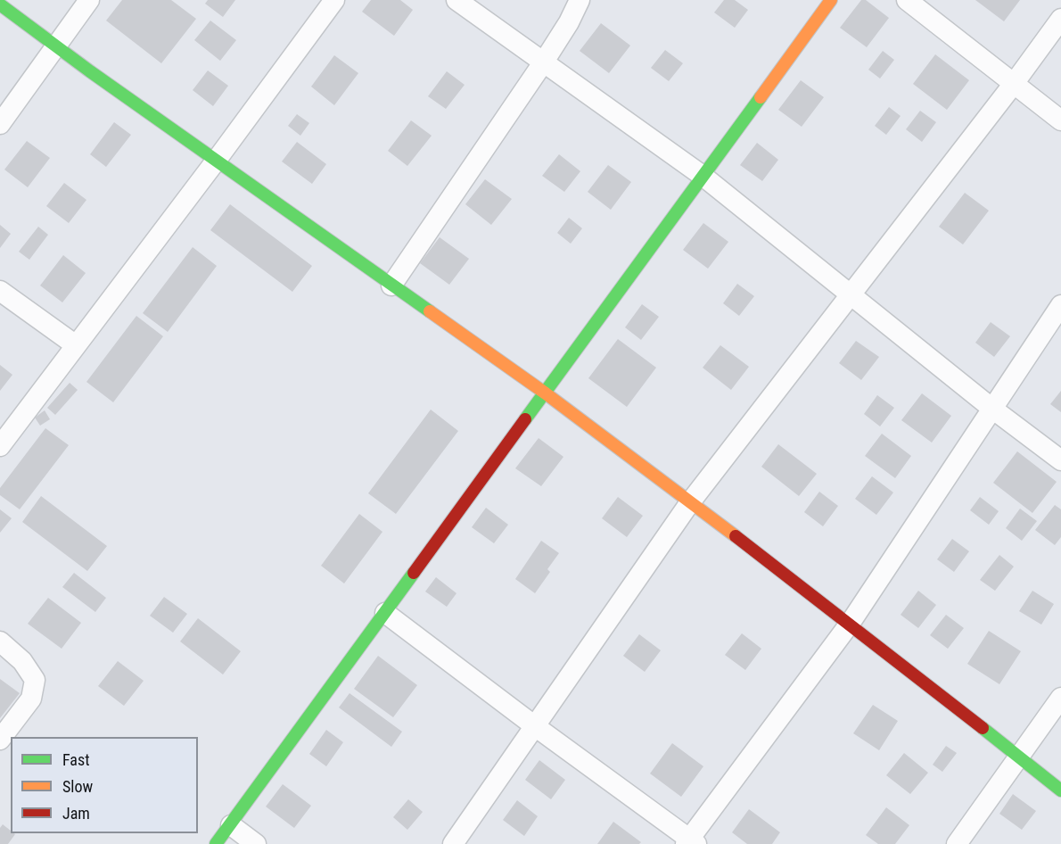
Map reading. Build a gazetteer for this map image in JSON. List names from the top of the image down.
{
  "legend": ["Fast", "Slow", "Jam"]
}
